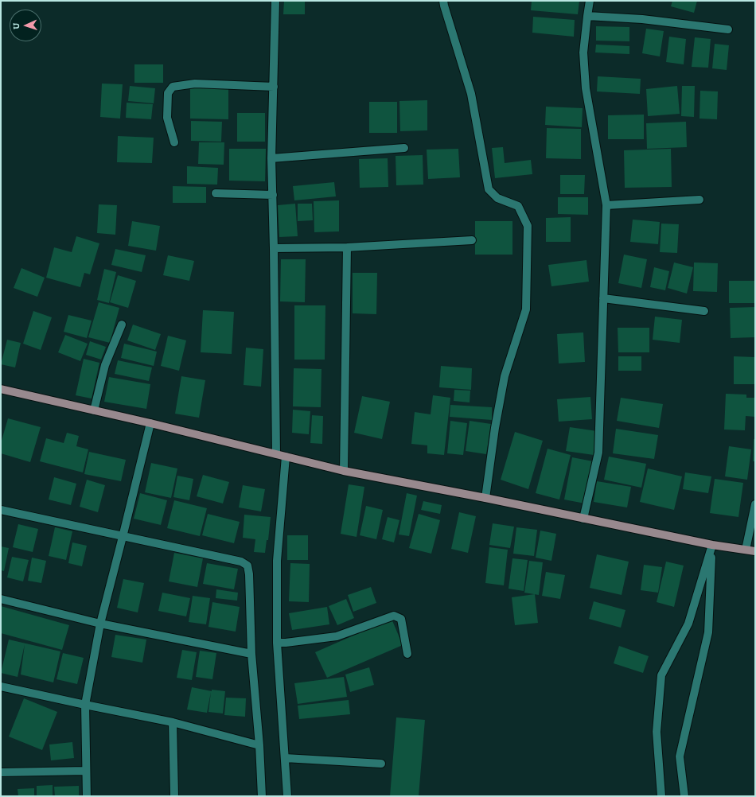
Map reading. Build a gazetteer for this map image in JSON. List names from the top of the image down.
{
  "north": "left"
}
